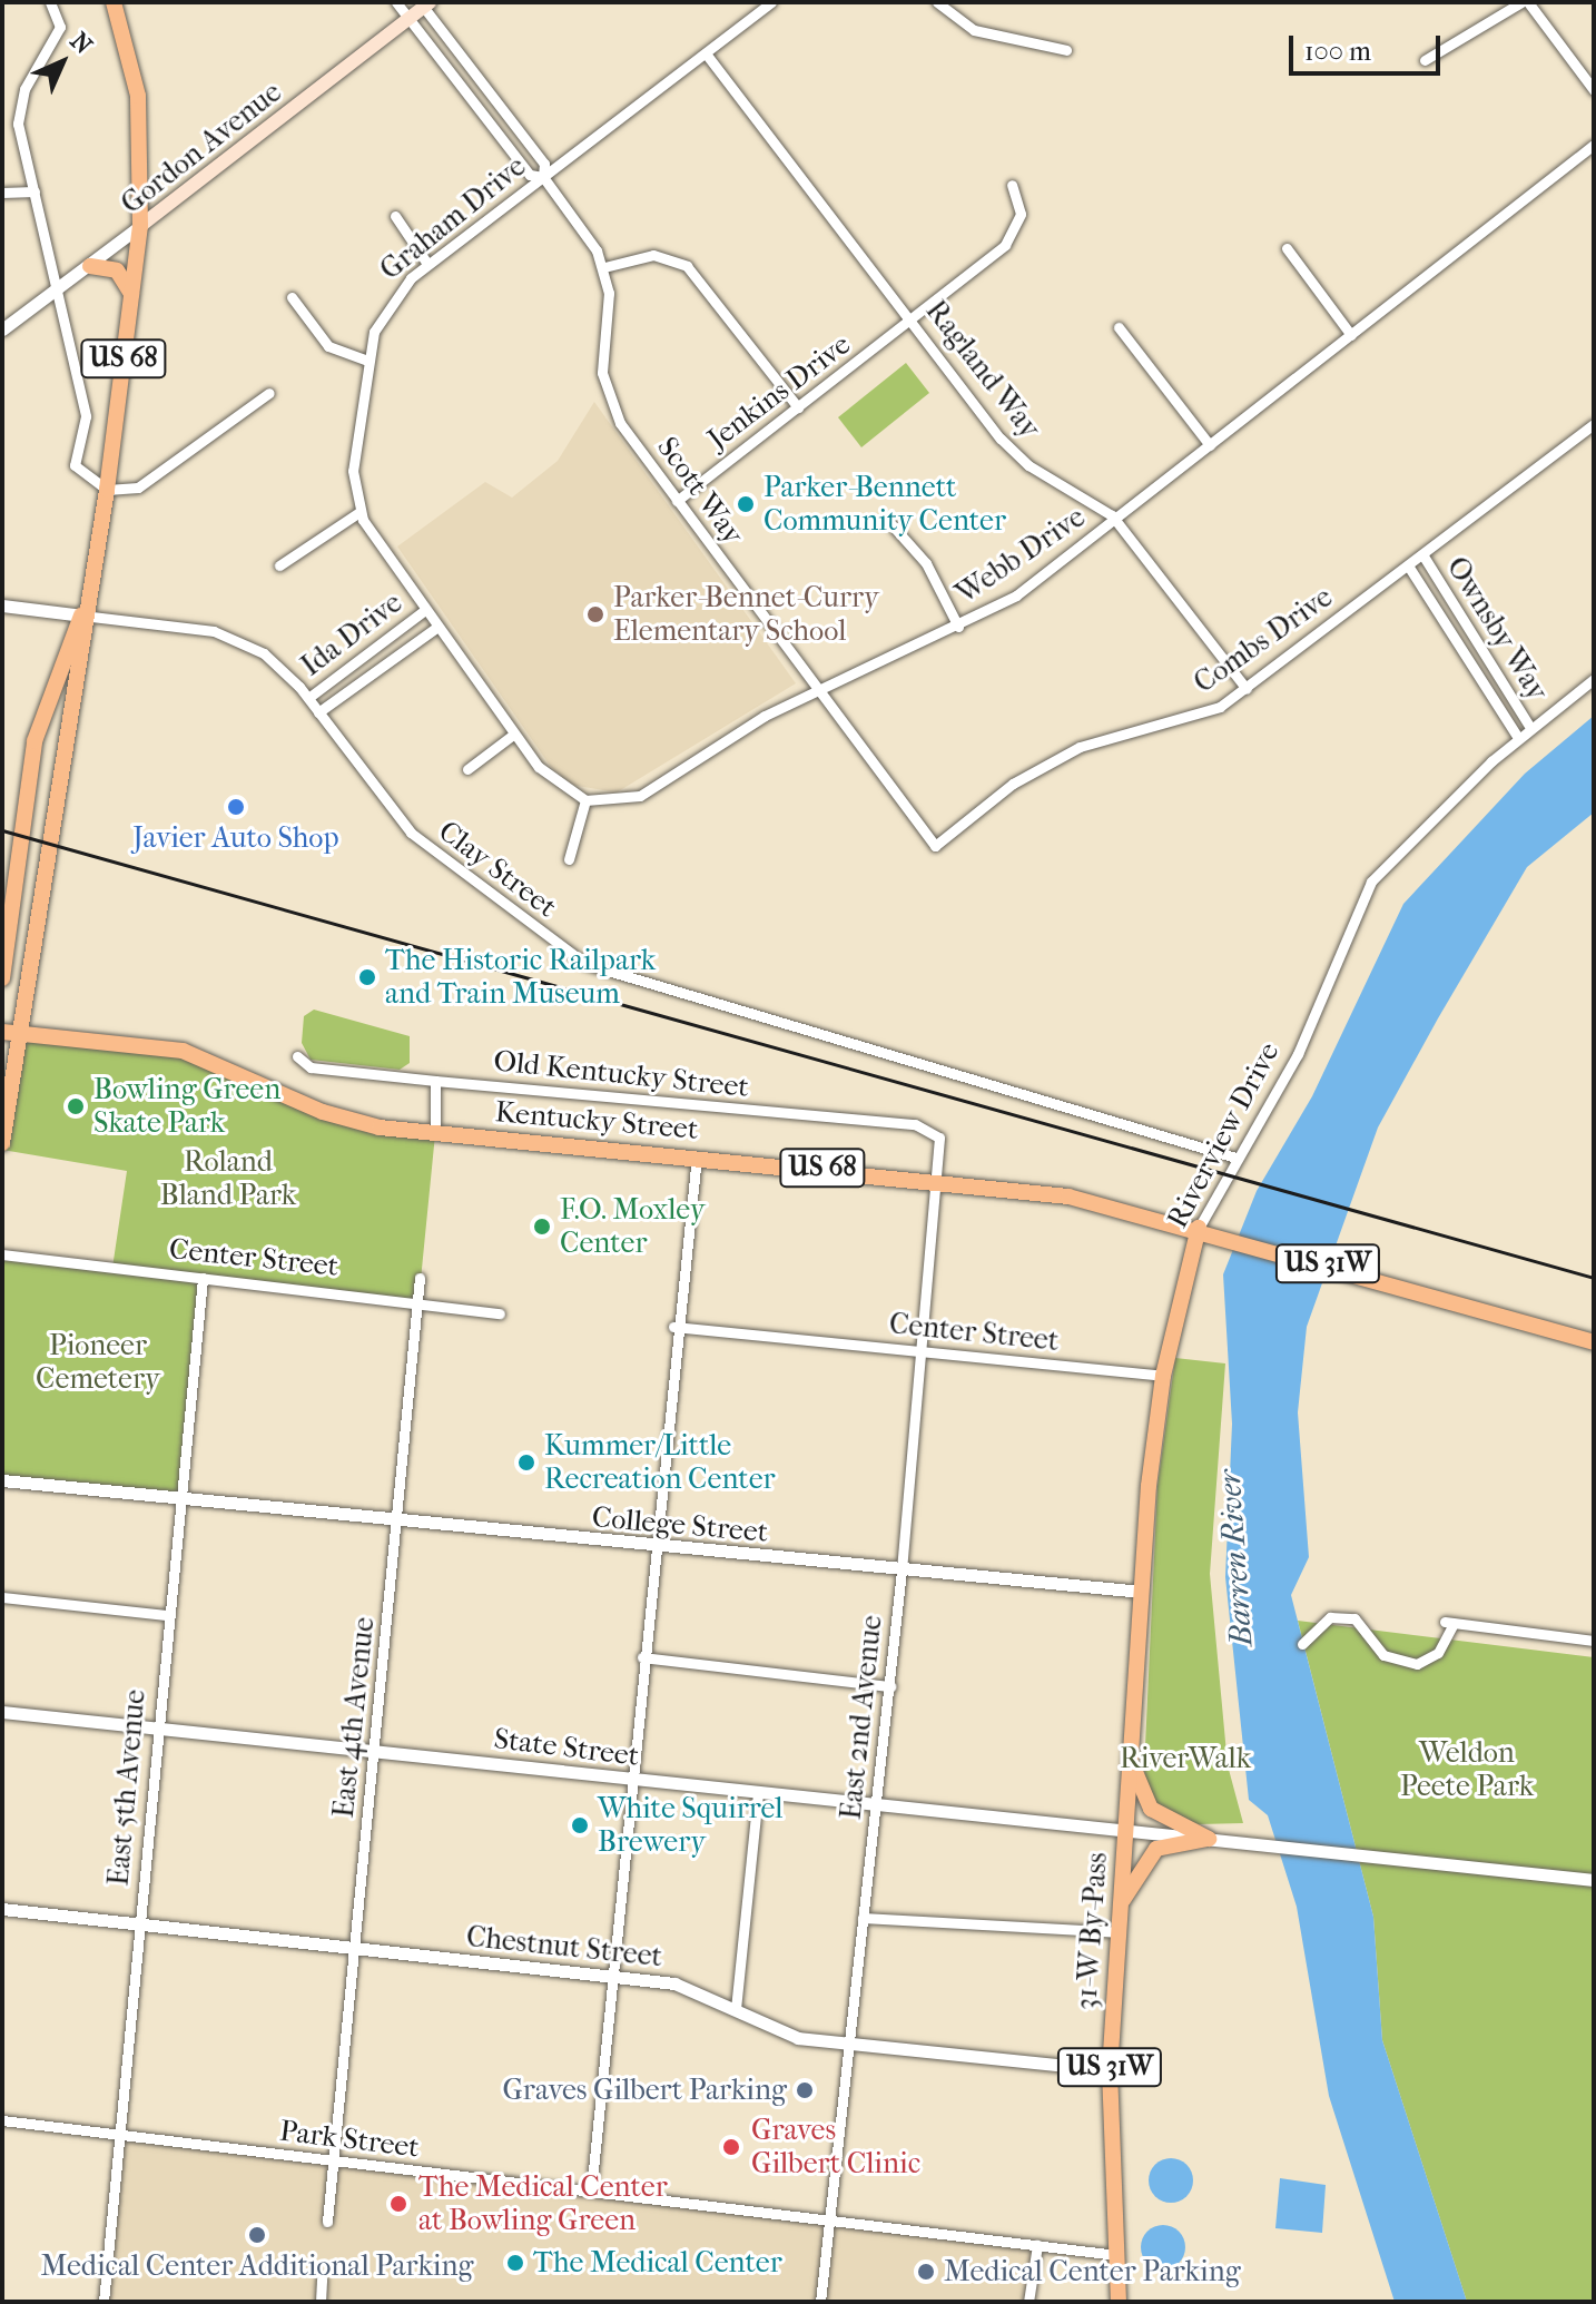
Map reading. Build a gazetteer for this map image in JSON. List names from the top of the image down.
{
  "streets": {
    "main road": [
      "Gordon Avenue",
      "US 68",
      "Kentucky Street",
      "Riverview Drive",
      "US 31W",
      "31-W By-Pass"
    ],
    "street": [
      "Graham Drive",
      "Ragland Way",
      "Jenkins Drive",
      "Scott Way",
      "Webb Drive",
      "Ownsby Way",
      "Ida Drive",
      "Combs Drive",
      "Clay Street",
      "Old Kentucky Street",
      "Center Street",
      "College Street",
      "East 4th Avenue",
      "East 2nd Avenue",
      "State Street",
      "East 5th Avenue",
      "Chestnut Street",
      "Park Street"
    ]
  },
  "crossings": [
    ["Gordon Avenue", "US 68"],
    ["Graham Drive", "Ragland Way"],
    ["Graham Drive", "Ida Drive"],
    ["US 68", "Clay Street"],
    ["US 68", "Kentucky Street"],
    ["Ragland Way", "Jenkins Drive"],
    ["Ragland Way", "Webb Drive"],
    ["Ragland Way", "Combs Drive"],
    ["Jenkins Drive", "Scott Way"],
    ["Scott Way", "Webb Drive"],
    ["Scott Way", "Combs Drive"],
    ["Ownsby Way", "Combs Drive"],
    ["Ownsby Way", "Riverview Drive"],
    ["Ida Drive", "Clay Street"],
    ["Clay Street", "Riverview Drive"],
    ["Old Kentucky Street", "East 2nd Avenue"],
    ["Kentucky Street", "Riverview Drive"],
    ["Kentucky Street", "US 31W"],
    ["Kentucky Street", "East 2nd Avenue"],
    ["Riverview Drive", "Center Street"],
    ["Riverview Drive", "US 31W"],
    ["Riverview Drive", "College Street"],
    ["Riverview Drive", "State Street"],
    ["Riverview Drive", "31-W By-Pass"],
    ["Center Street", "East 4th Avenue"],
    ["Center Street", "East 2nd Avenue"],
    ["Center Street", "East 5th Avenue"],
    ["College Street", "East 4th Avenue"],
    ["College Street", "East 2nd Avenue"],
    ["College Street", "East 5th Avenue"],
    ["East 4th Avenue", "State Street"],
    ["East 4th Avenue", "Chestnut Street"],
    ["East 4th Avenue", "Park Street"],
    ["East 2nd Avenue", "State Street"],
    ["East 2nd Avenue", "Chestnut Street"],
    ["East 2nd Avenue", "Park Street"],
    ["State Street", "East 5th Avenue"],
    ["State Street", "31-W By-Pass"],
    ["East 5th Avenue", "Chestnut Street"],
    ["East 5th Avenue", "Park Street"],
    ["31-W By-Pass", "Chestnut Street"],
    ["31-W By-Pass", "Park Street"]
  ],
  "water": ["Barren River"],
  "parks": [
    "Roland Bland Park",
    "Pioneer Cemetery",
    "Weldon Peete Park",
    "RiverWalk"
  ],
  "places": [
    "Parker-Bennett Community Center",
    "Parker-Bennet-Curry Elementary School",
    "Javier Auto Shop",
    "The Historic Railpark and Train Museum",
    "Bowling Green Skate Park",
    "F.O. Moxley Center",
    "Kummer/Little Recreation Center",
    "White Squirrel Brewery",
    "Graves Gilbert Parking",
    "Graves Gilbert Clinic",
    "The Medical Center at Bowling Green",
    "Medical Center Additional Parking",
    "The Medical Center",
    "Medical Center Parking"
  ],
  "scale_bar": "100 m",
  "north": "top right"
}
